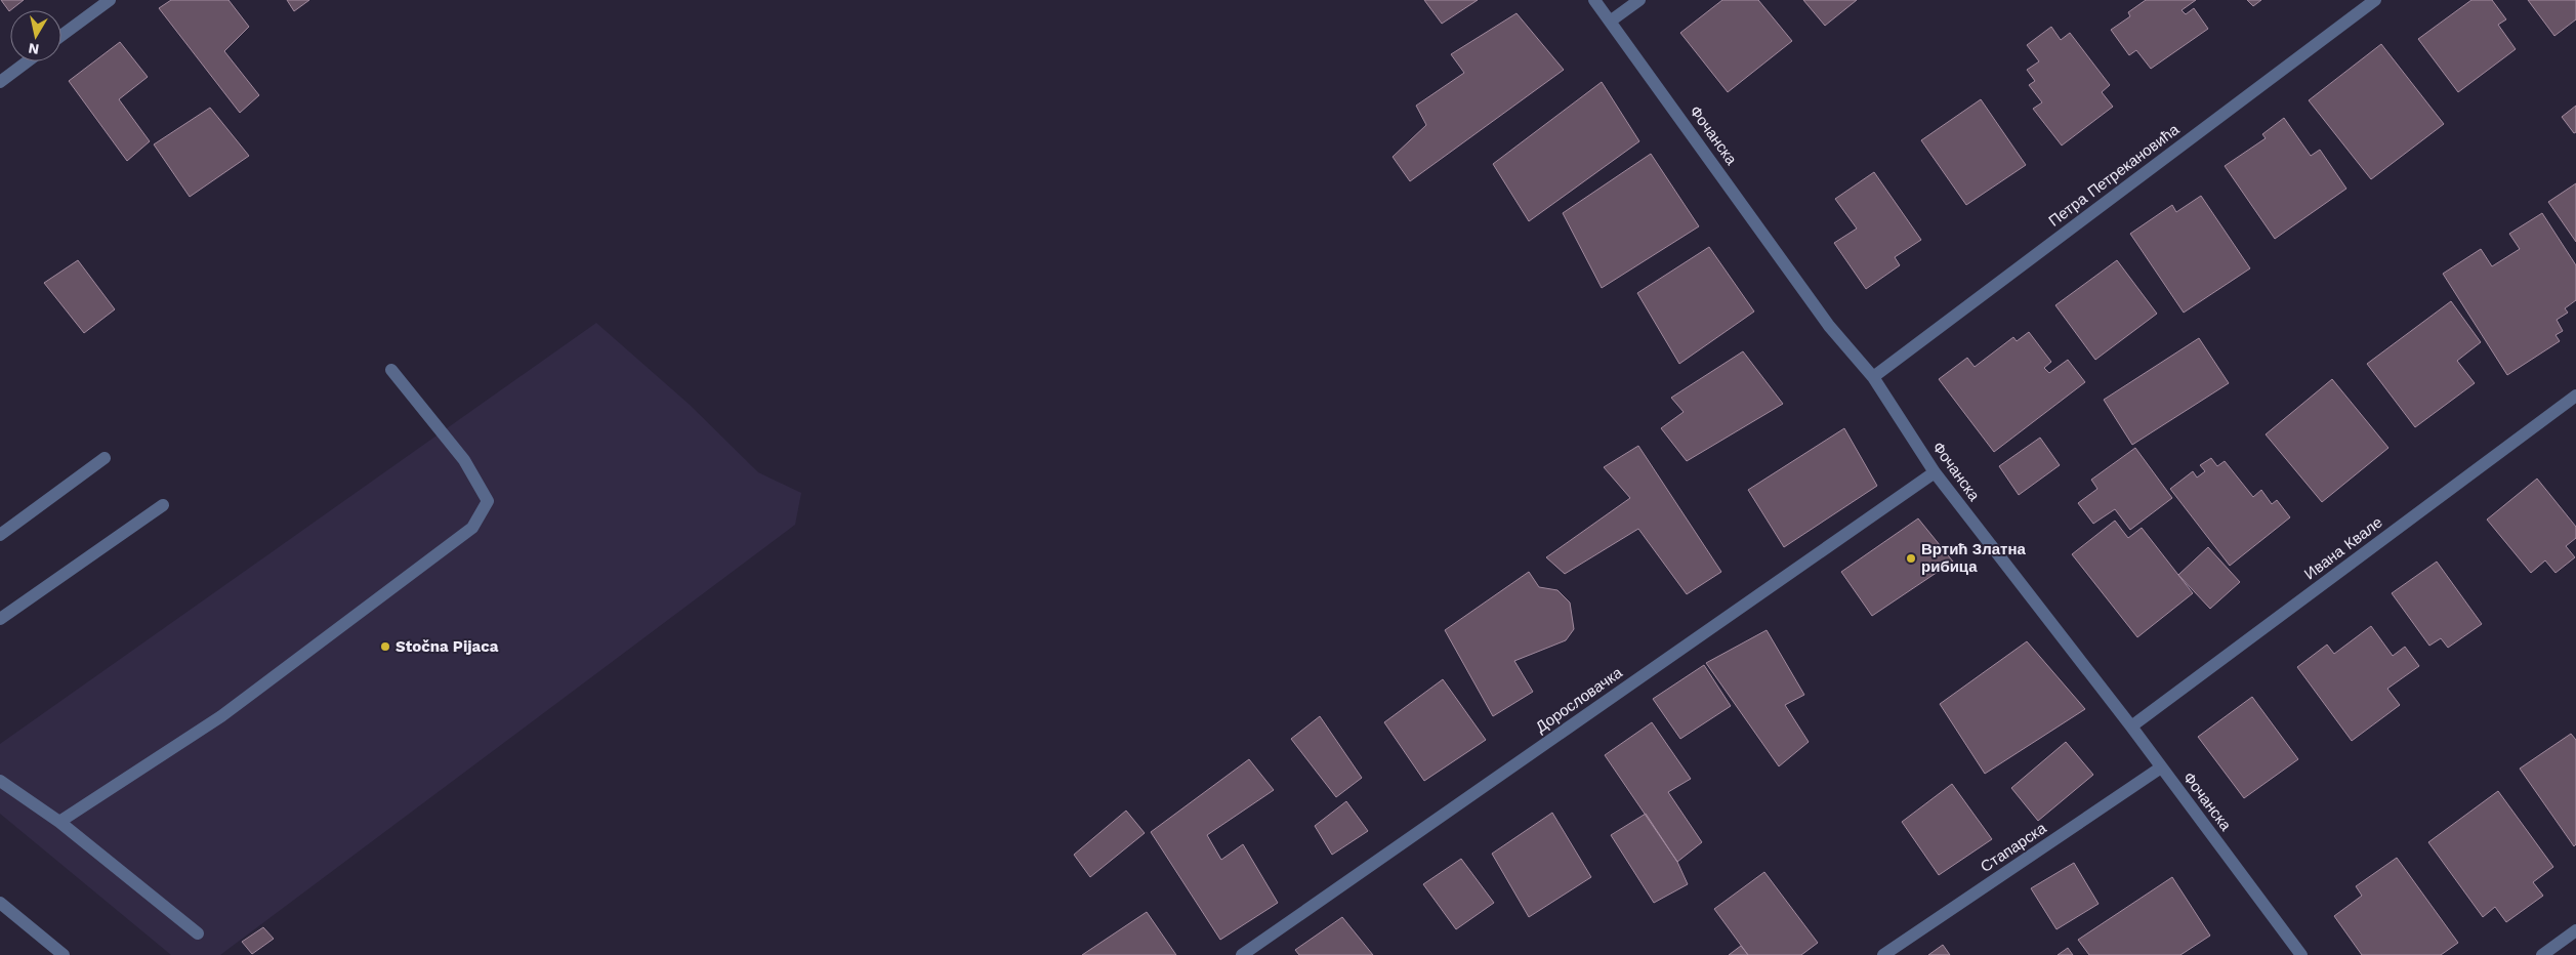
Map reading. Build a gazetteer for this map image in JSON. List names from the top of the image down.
{
  "streets": {
    "street": [
      "Фочанска",
      "Петра Петрекановића",
      "Ивана Квале",
      "Дорословачка",
      "Стапарска"
    ]
  },
  "crossings": [
    ["Фочанска", "Петра Петрекановића"],
    ["Фочанска", "Ивана Квале"],
    ["Фочанска", "Дорословачка"],
    ["Фочанска", "Стапарска"]
  ],
  "places": ["Вртић Златна рибица", "Stočna Pijaca"],
  "north": "bottom"
}
